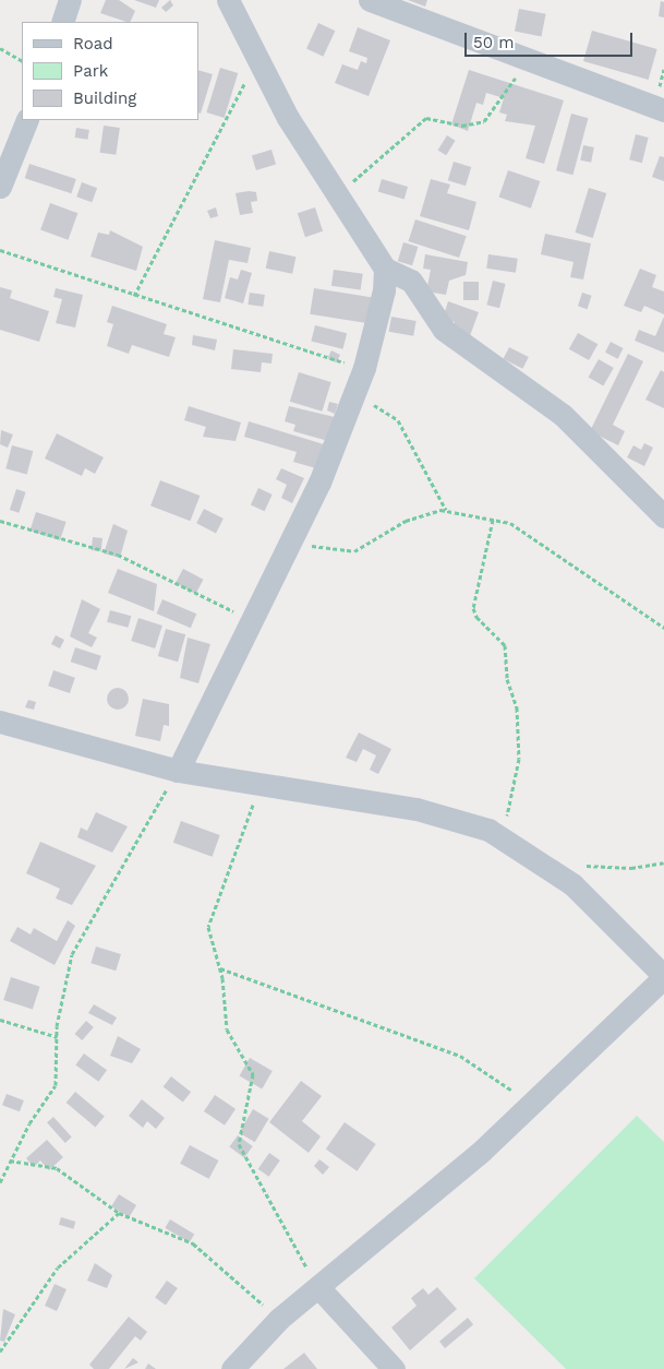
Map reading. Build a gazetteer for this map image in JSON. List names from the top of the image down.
{
  "legend": ["Road", "Park", "Building"],
  "scale_bar": "50 m"
}
